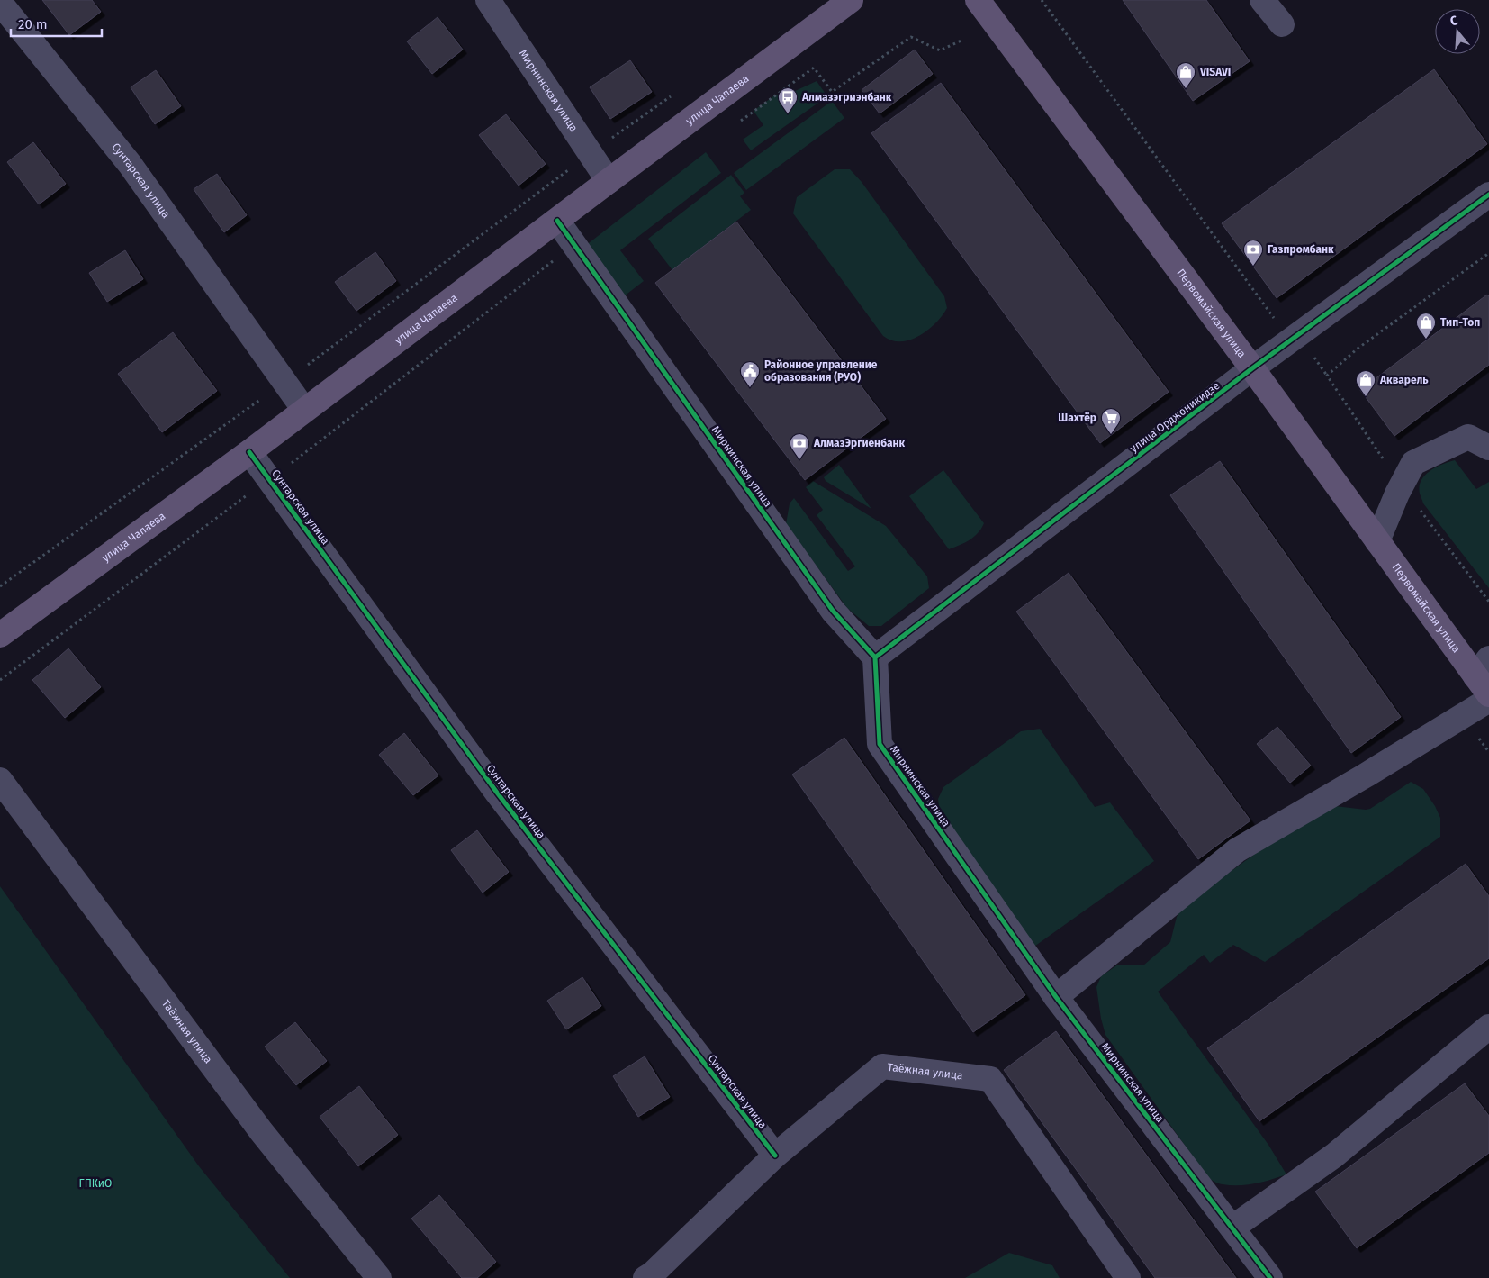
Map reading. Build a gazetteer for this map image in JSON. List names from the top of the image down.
{
  "streets": {
    "main road": ["улица Чапаева", "Первомайская улица"],
    "street": [
      "Мирнинская улица",
      "Сунтарская улица",
      "улица Орджоникидзе",
      "Таёжная улица"
    ]
  },
  "crossings": [
    ["Мирнинская улица", "улица Чапаева"],
    ["Мирнинская улица", "улица Орджоникидзе"],
    ["улица Чапаева", "Сунтарская улица"],
    ["Сунтарская улица", "Таёжная улица"],
    ["Первомайская улица", "улица Орджоникидзе"]
  ],
  "parks": ["ГПКиО"],
  "places": {
    "shop": ["VISAVI", "Тип-Топ", "Акварель"],
    "bus stop": ["Алмазэгриэнбанк"],
    "bank": ["Газпромбанк", "АлмазЭргиенбанк"],
    "public building": ["Районное управление образования (РУО)"],
    "supermarket": ["Шахтёр"]
  },
  "scale_bar": "20 m",
  "north": "top"
}
